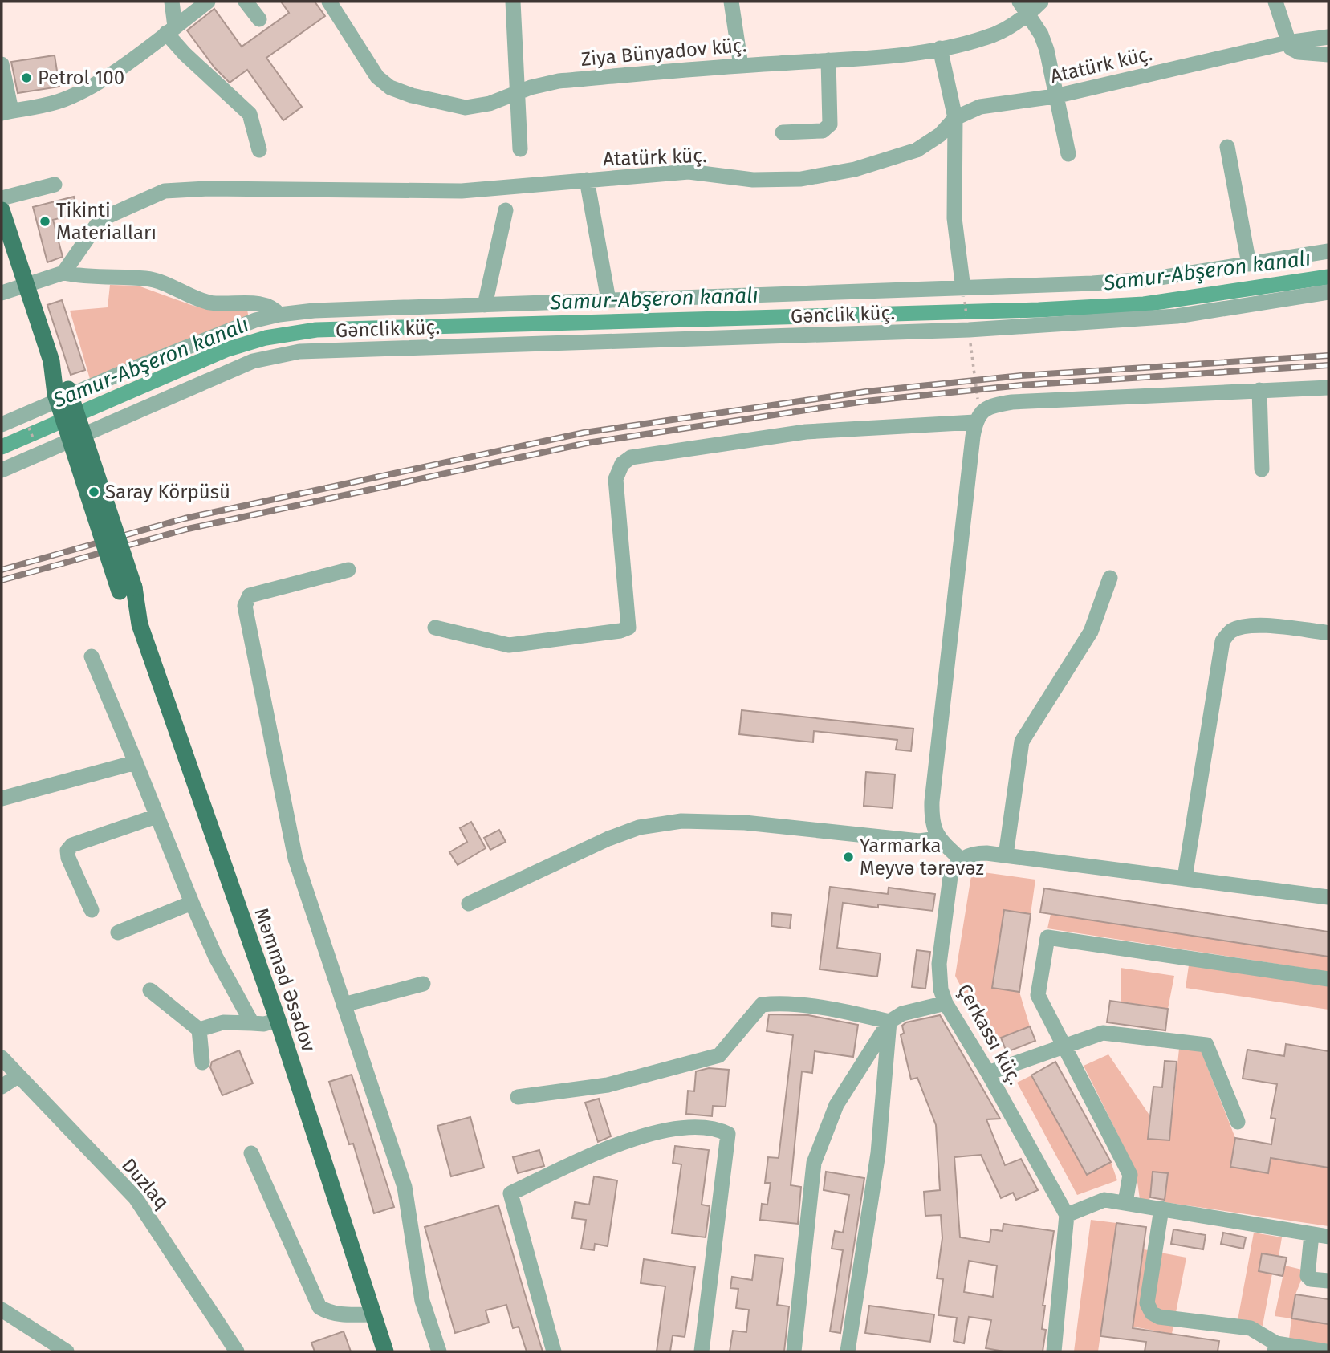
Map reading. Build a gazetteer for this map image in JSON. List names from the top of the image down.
{
  "streets": {
    "main road": ["Məmməd Əsədov"],
    "street": [
      "Ziya Bünyadov küç.",
      "Atatürk küç.",
      "Gənclik küç.",
      "Çerkassı küç.",
      "Duzlaq"
    ]
  },
  "water": ["Samur-Abşeron kanalı"],
  "places": [
    "Petrol 100",
    "Tikinti Materialları",
    "Saray Körpüsü",
    "Yarmarka Meyvә tәrәvәz"
  ]
}
